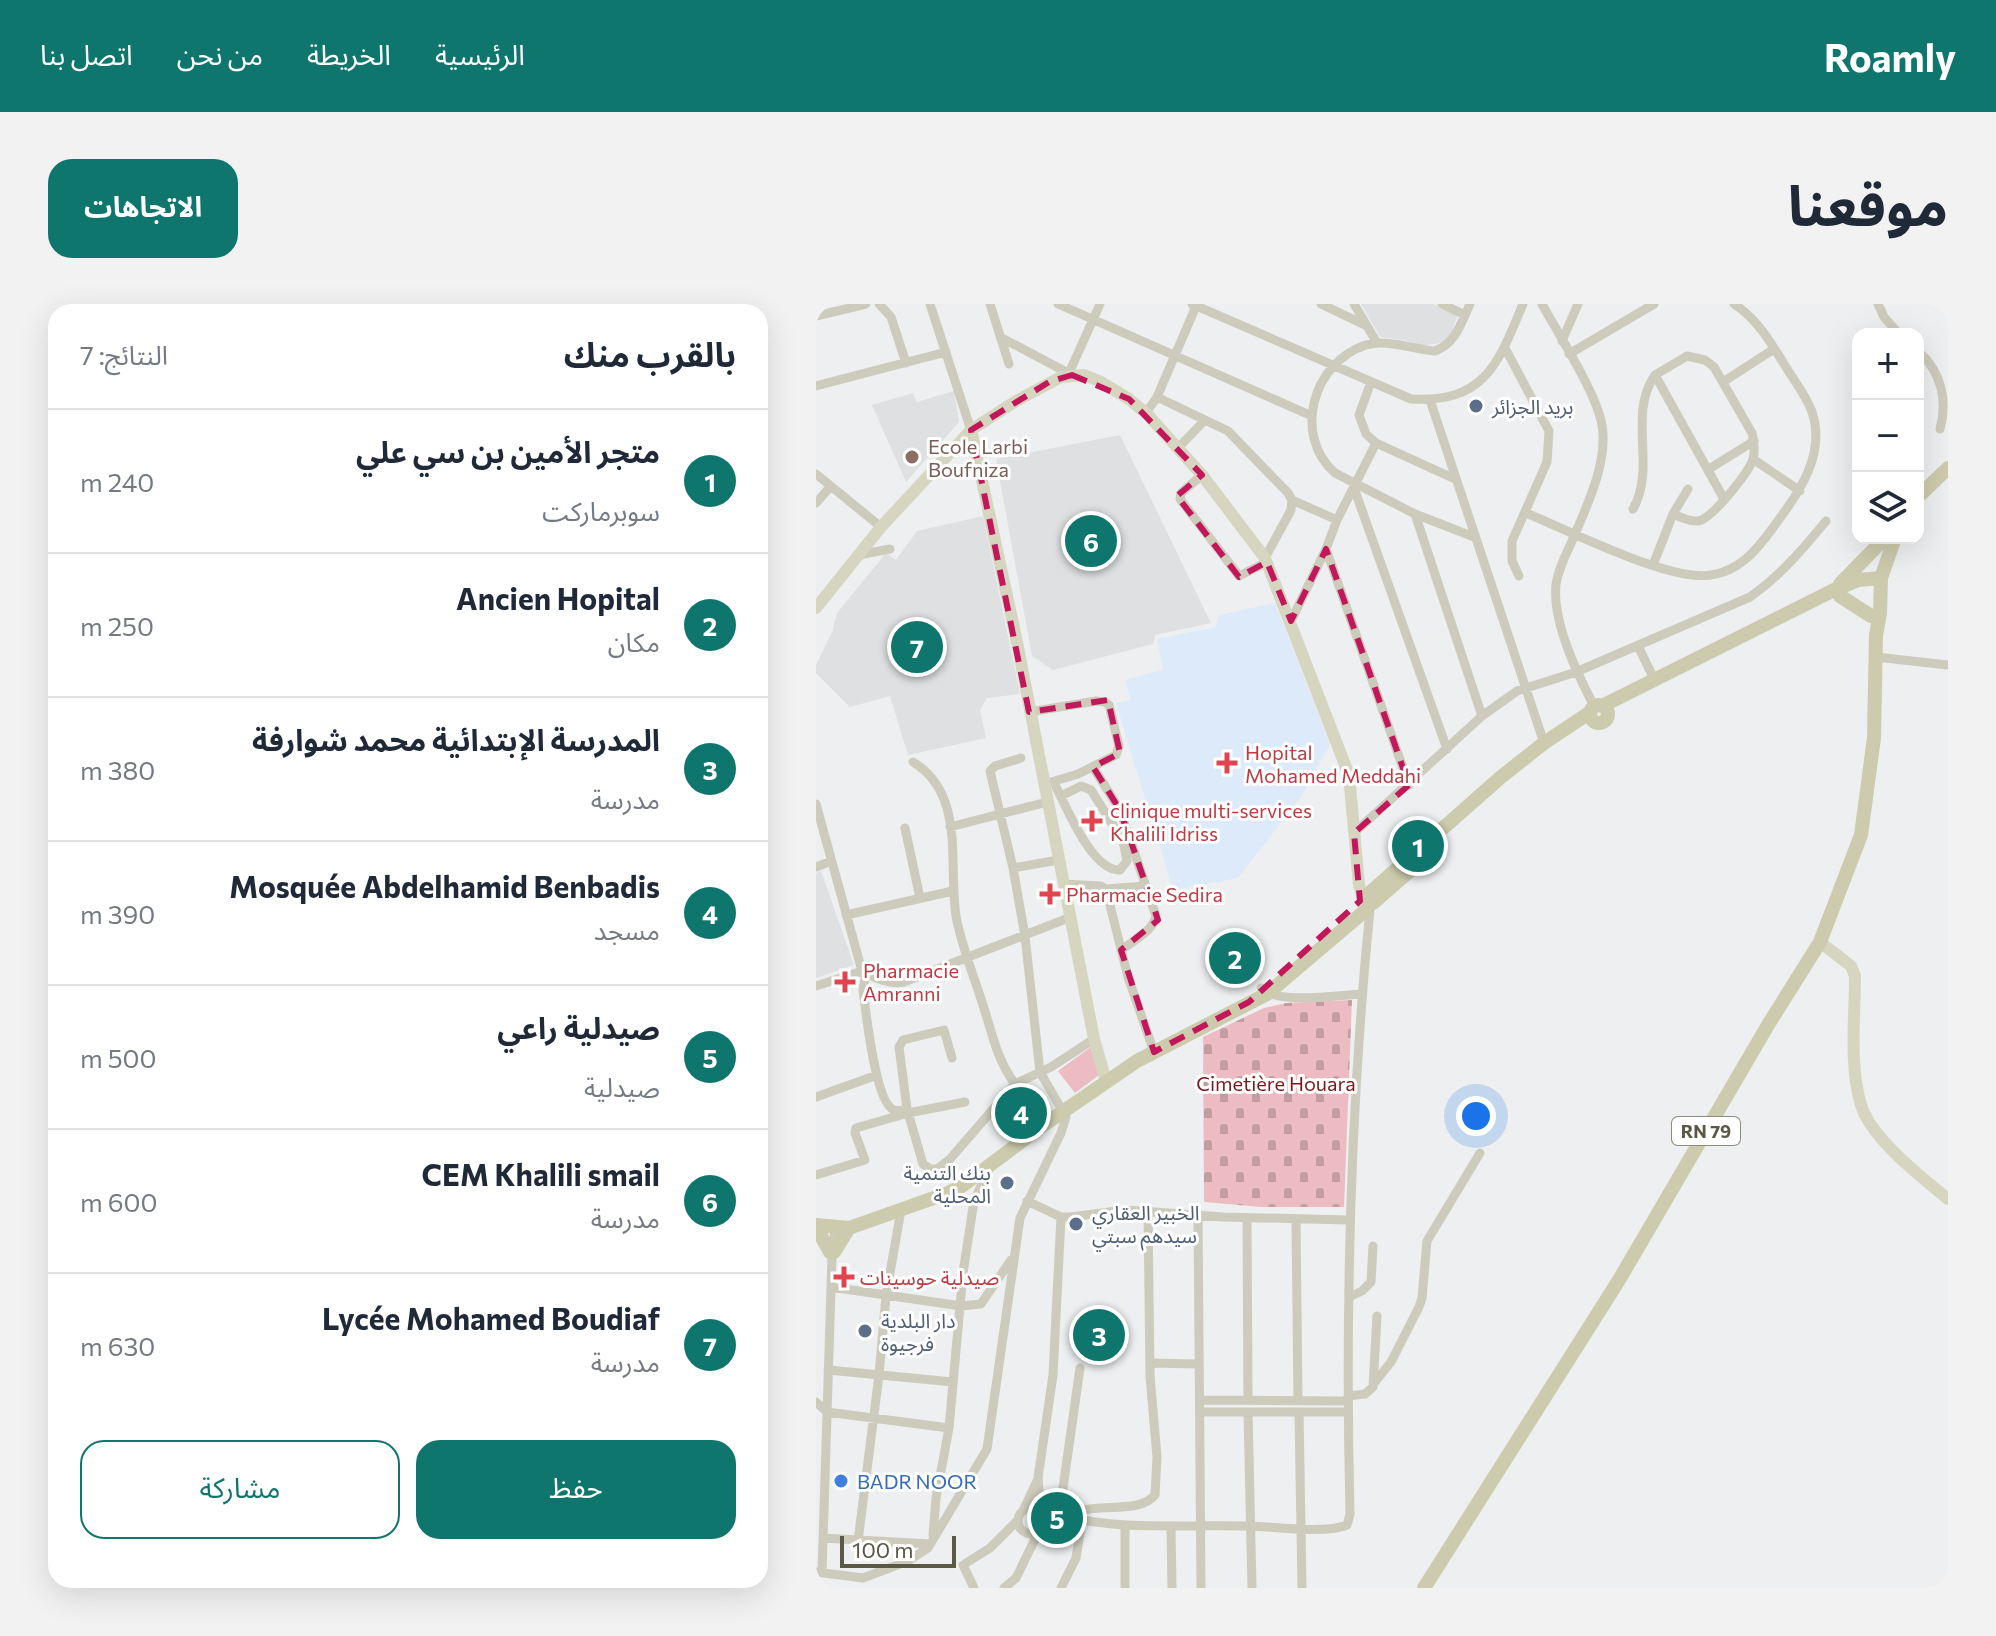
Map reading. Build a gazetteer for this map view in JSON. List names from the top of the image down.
{
  "streets": {
    "main road": ["RN 79"]
  },
  "parks": ["Cimetière Houara"],
  "places": {
    "other": [
      "بريد الجزائر",
      "Ecole Larbi Boufniza",
      "بنك التنمية المحلية",
      "الخبير العقاري سيدهم سبتي",
      "دار البلدية فرجيوة",
      "BADR NOOR"
    ],
    "health": [
      "Hopital Mohamed Meddahi",
      "clinique multi-services Khalili Idriss",
      "Pharmacie Sedira",
      "Pharmacie Amranni",
      "صيدلية حوسينات"
    ]
  },
  "scale_bar": "100 m",
  "page": {
    "header": "Roamly",
    "nav": [
      "الرئيسية",
      "الخريطة",
      "من نحن",
      "اتصل بنا"
    ],
    "title": "موقعنا",
    "buttons": [
      "الاتجاهات",
      ["حفظ", "مشاركة"]
    ],
    "heading": ["بالقرب منك", "النتائج: 7"],
    "map_buttons": ["+", "−"],
    "list": [
      {
        "mark": "1",
        "name": "متجر الأمين بن سي علي",
        "note": "سوبرماركت",
        "value": "240 m"
      },
      {
        "mark": "2",
        "name": "Ancien Hopital",
        "note": "مكان",
        "value": "250 m"
      },
      {
        "mark": "3",
        "name": "المدرسة الإبتدائية محمد شوارفة",
        "note": "مدرسة",
        "value": "380 m"
      },
      {
        "mark": "4",
        "name": "Mosquée Abdelhamid Benbadis",
        "note": "مسجد",
        "value": "390 m"
      },
      {
        "mark": "5",
        "name": "صيدلية راعي",
        "note": "صيدلية",
        "value": "500 m"
      },
      {
        "mark": "6",
        "name": "CEM Khalili smail",
        "note": "مدرسة",
        "value": "600 m"
      },
      {
        "mark": "7",
        "name": "Lycée Mohamed Boudiaf",
        "note": "مدرسة",
        "value": "630 m"
      }
    ],
    "pins": [
      "6",
      "7",
      "1",
      "2",
      "4",
      "3",
      "5"
    ],
    "scale": "100 m"
  }
}
